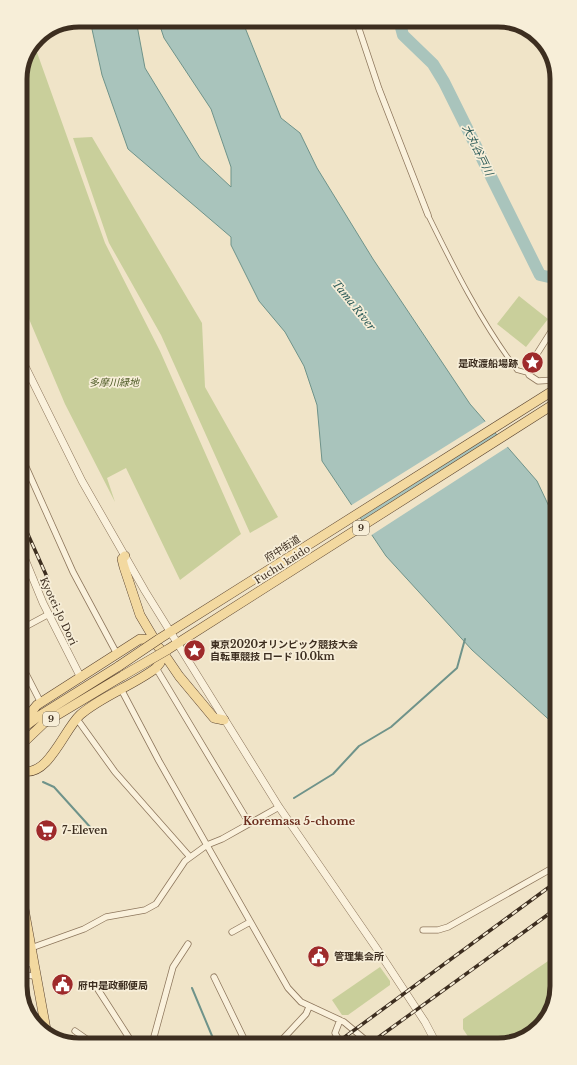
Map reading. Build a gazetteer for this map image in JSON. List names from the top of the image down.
{
  "streets": {
    "main road": ["9", "府中街道", "Fuchu kaido"],
    "street": ["Kyotei-Jo Dori"]
  },
  "districts": ["Koremasa 5-chome"],
  "water": ["大丸谷戸川", "Tama River"],
  "parks": ["多摩川緑地"],
  "places": {
    "place": ["是政渡船場跡", "東京2020オリンピック競技大会 自転車競技 ロード 10.0km"],
    "supermarket": ["7-Eleven"],
    "public building": ["管理集会所", "府中是政郵便局"]
  }
}
